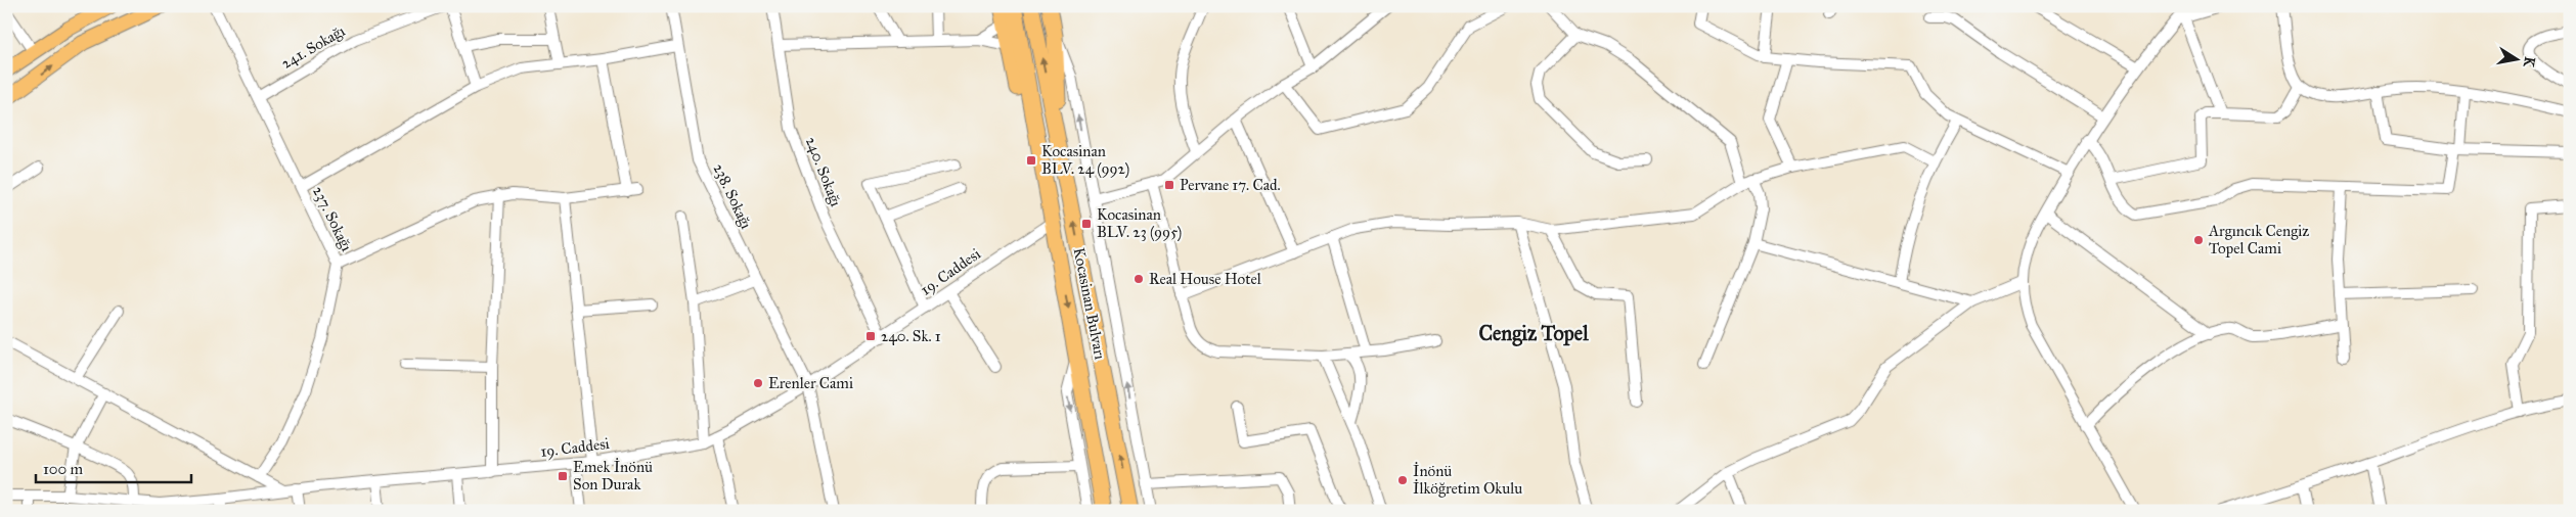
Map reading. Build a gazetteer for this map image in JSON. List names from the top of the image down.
{
  "streets": {
    "highway": ["Kocasinan Bulvarı"],
    "street": [
      "241. Sokağı",
      "240. Sokağı",
      "238. Sokağı",
      "237. Sokağı",
      "19. Caddesi"
    ]
  },
  "crossings": [
    ["241. Sokağı", "237. Sokağı"],
    ["240. Sokağı", "19. Caddesi"],
    ["238. Sokağı", "19. Caddesi"],
    ["19. Caddesi", "Kocasinan Bulvarı"]
  ],
  "districts": ["Cengiz Topel"],
  "places": {
    "transit": [
      "Kocasinan BLV. 24 (992)",
      "Pervane 17. Cad.",
      "Kocasinan BLV. 23 (995)",
      "240. Sk. 1",
      "Emek İnönü Son Durak"
    ],
    "other": [
      "Argıncık Cengiz Topel Cami",
      "Real House Hotel",
      "Erenler Cami",
      "İnönü İlköğretim Okulu"
    ]
  },
  "scale_bar": "100 m",
  "north": "right"
}
